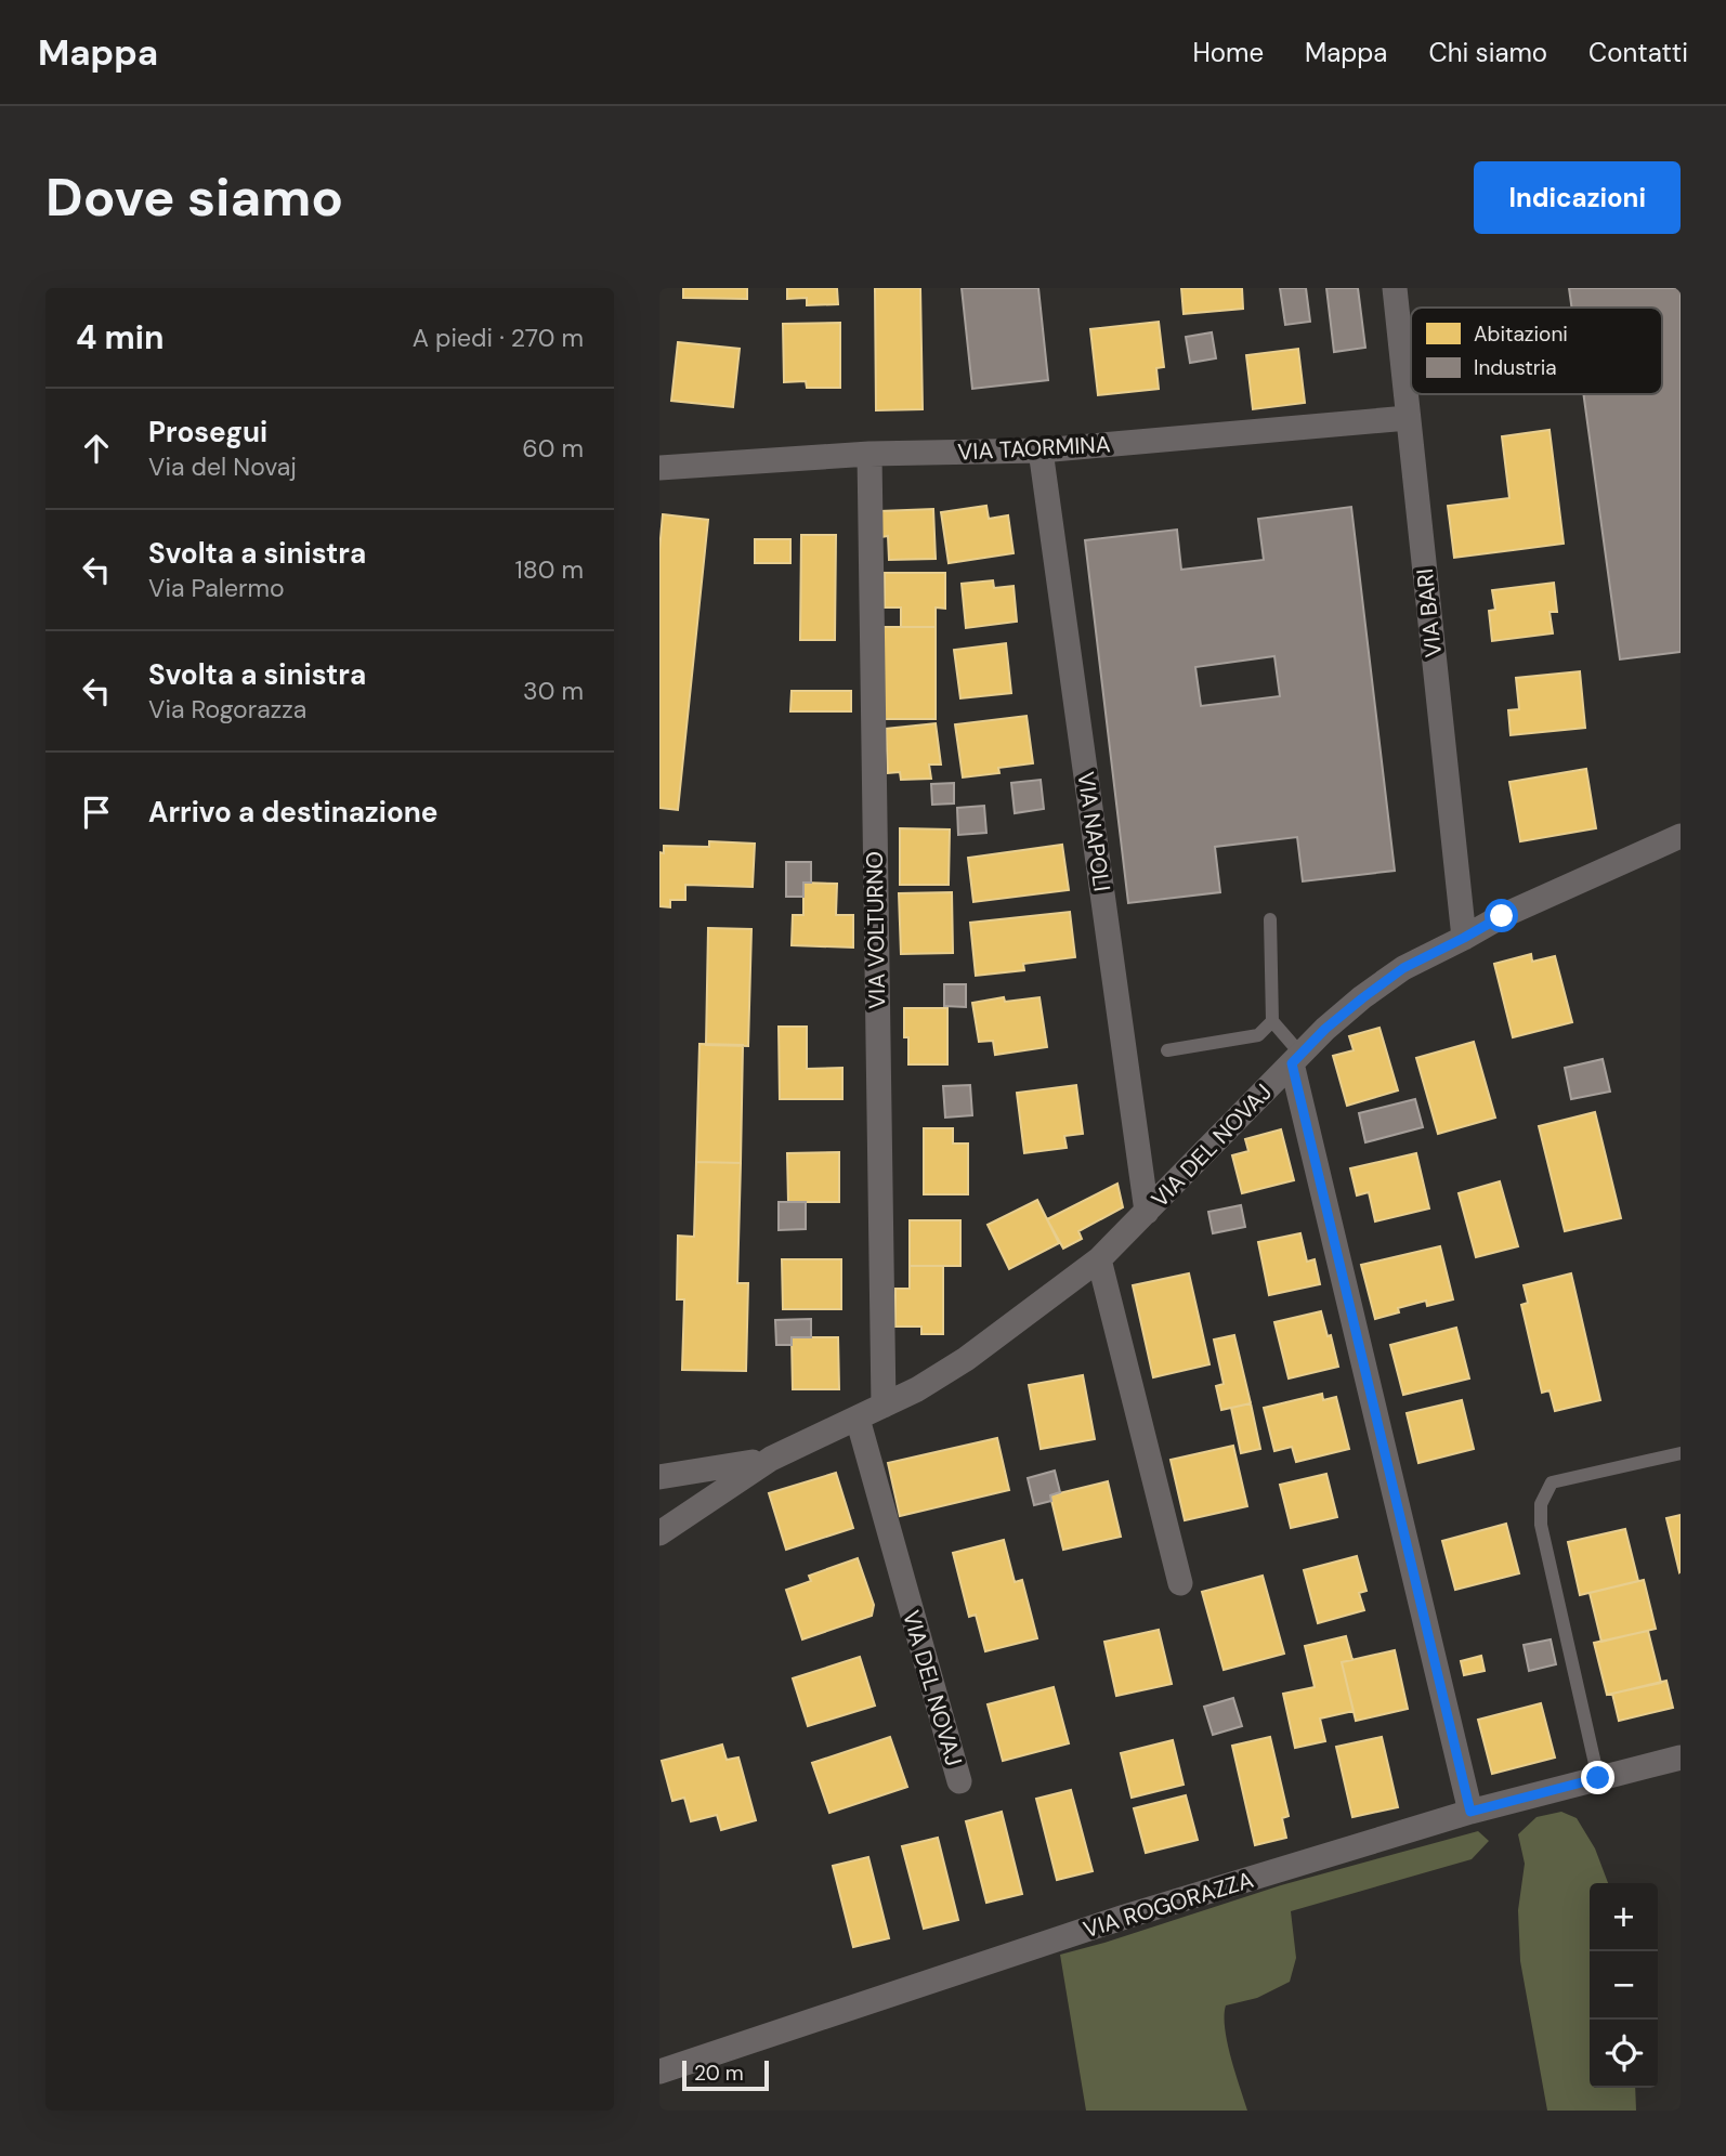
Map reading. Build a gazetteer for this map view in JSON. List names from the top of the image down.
{
  "streets": {
    "street": [
      "VIA TAORMINA",
      "VIA BARI",
      "VIA NAPOLI",
      "VIA VOLTURNO",
      "VIA DEL NOVAJ",
      "VIA ROGORAZZA"
    ]
  },
  "crossings": [
    ["VIA TAORMINA", "VIA BARI"],
    ["VIA TAORMINA", "VIA NAPOLI"],
    ["VIA TAORMINA", "VIA VOLTURNO"],
    ["VIA BARI", "VIA DEL NOVAJ"],
    ["VIA NAPOLI", "VIA DEL NOVAJ"],
    ["VIA VOLTURNO", "VIA DEL NOVAJ"]
  ],
  "legend": ["Abitazioni", "Industria"],
  "scale_bar": "20 m",
  "page": {
    "header": "Mappa",
    "nav": [
      "Home",
      "Mappa",
      "Chi siamo",
      "Contatti"
    ],
    "buttons": "Indicazioni",
    "title": "Dove siamo",
    "heading": ["4 min", "A piedi · 270 m"],
    "list": [
      ["Prosegui", "Via del Novaj", "60 m"],
      ["Svolta a sinistra", "Via Palermo", "180 m"],
      ["Svolta a sinistra", "Via Rogorazza", "30 m"],
      "Arrivo a destinazione"
    ],
    "map_buttons": ["+", "−"],
    "scale": "20 m"
  }
}
